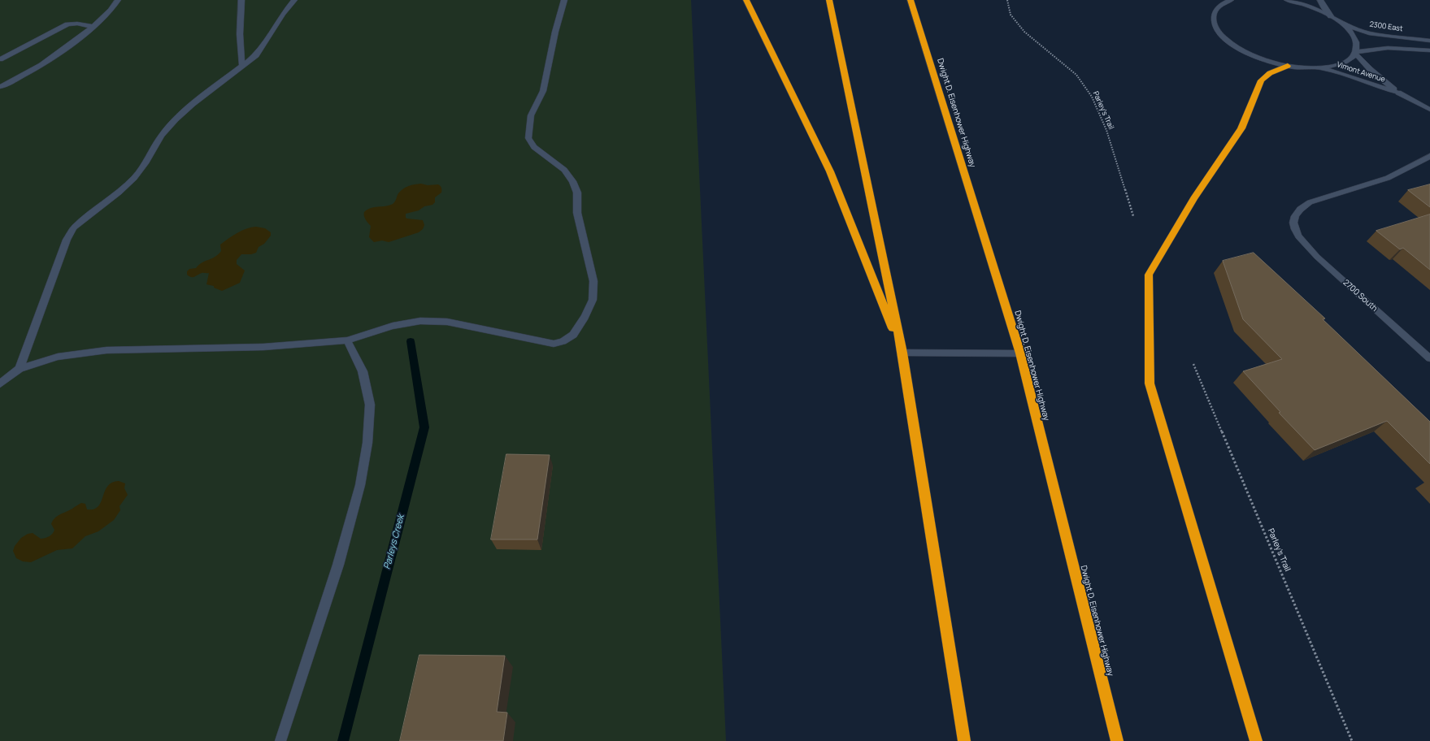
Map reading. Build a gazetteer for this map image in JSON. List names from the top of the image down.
{
  "streets": {
    "highway": ["Dwight D. Eisenhower Highway"],
    "main road": ["2300 East", "Vimont Avenue", "2700 South"],
    "path": ["Parley's Trail"]
  },
  "water": ["Parleys Creek"]
}
